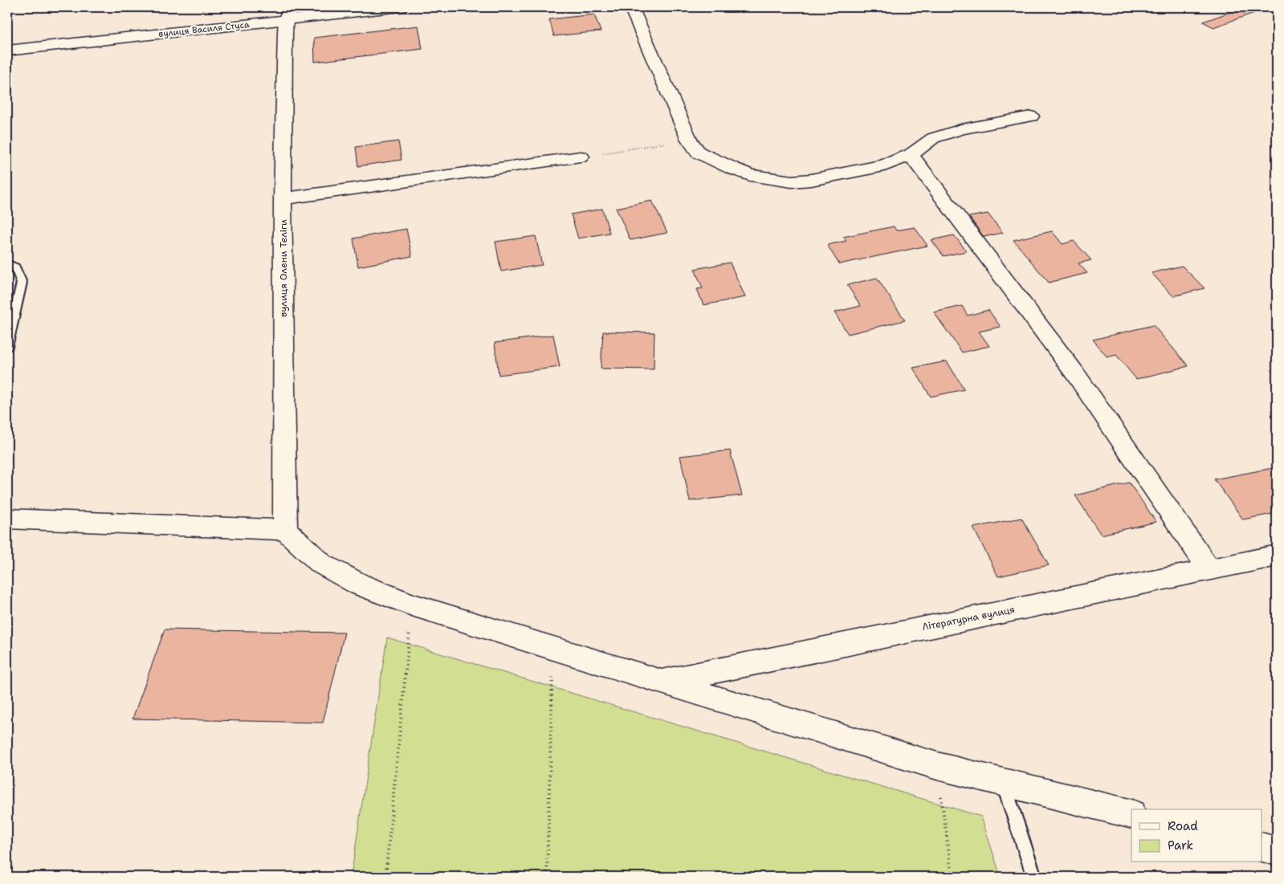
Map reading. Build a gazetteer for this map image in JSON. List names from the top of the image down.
{
  "streets": {
    "street": ["вулиця Василя Стуса", "вулиця Олени Теліги", "Літературна вулиця"]
  },
  "crossings": [
    ["вулиця Василя Стуса", "вулиця Олени Теліги"]
  ],
  "legend": ["Road", "Park"]
}
